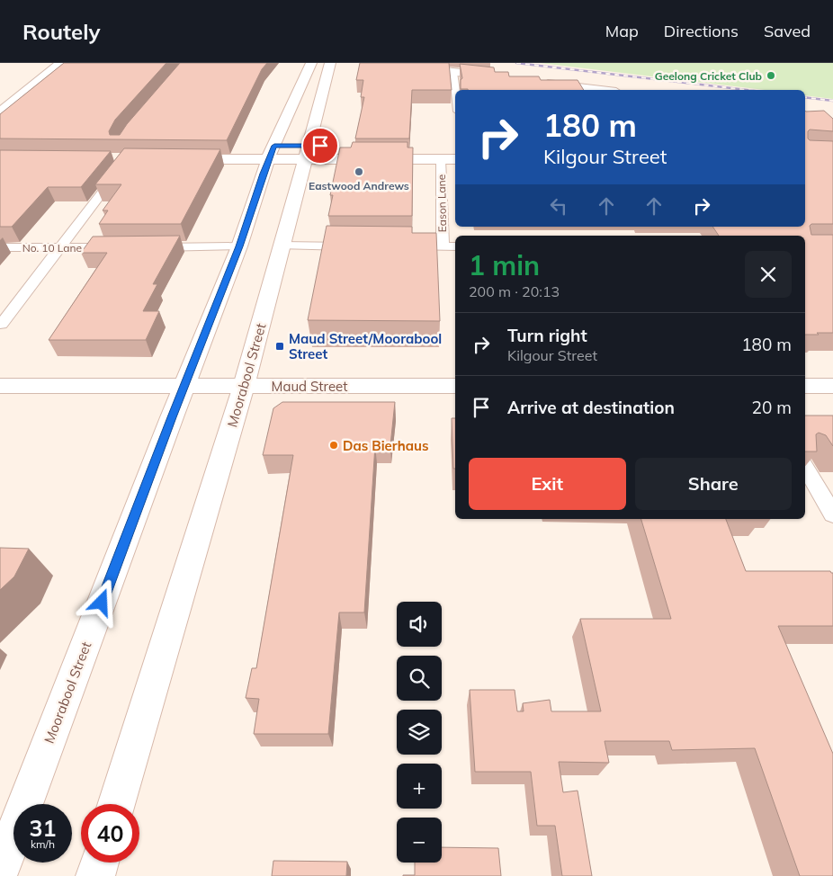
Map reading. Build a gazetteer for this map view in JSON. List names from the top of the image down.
{
  "streets": {
    "street": ["Moorabool Street", "Maud Street"],
    "lane": ["Eason Lane", "No. 10 Lane"]
  },
  "crossings": [
    ["Moorabool Street", "Maud Street"]
  ],
  "places": {
    "other": ["Geelong Cricket Club", "Eastwood Andrews", "Das Bierhaus"],
    "transit": ["Maud Street/Moorabool Street"]
  },
  "page": {
    "header": "Routely",
    "nav": ["Map", "Directions", "Saved"],
    "turn": ["180 m", "Kilgour Street"],
    "heading": ["1 min", "200 m · 20:13"],
    "list": [
      {
        "name": "Turn right",
        "note": "Kilgour Street",
        "value": "180 m"
      },
      {
        "name": "Arrive at destination",
        "value": "20 m"
      }
    ],
    "buttons": ["Exit", "Share"],
    "map_buttons": ["+", "−"],
    "speed": "31 km/h",
    "limit": "40"
  }
}
